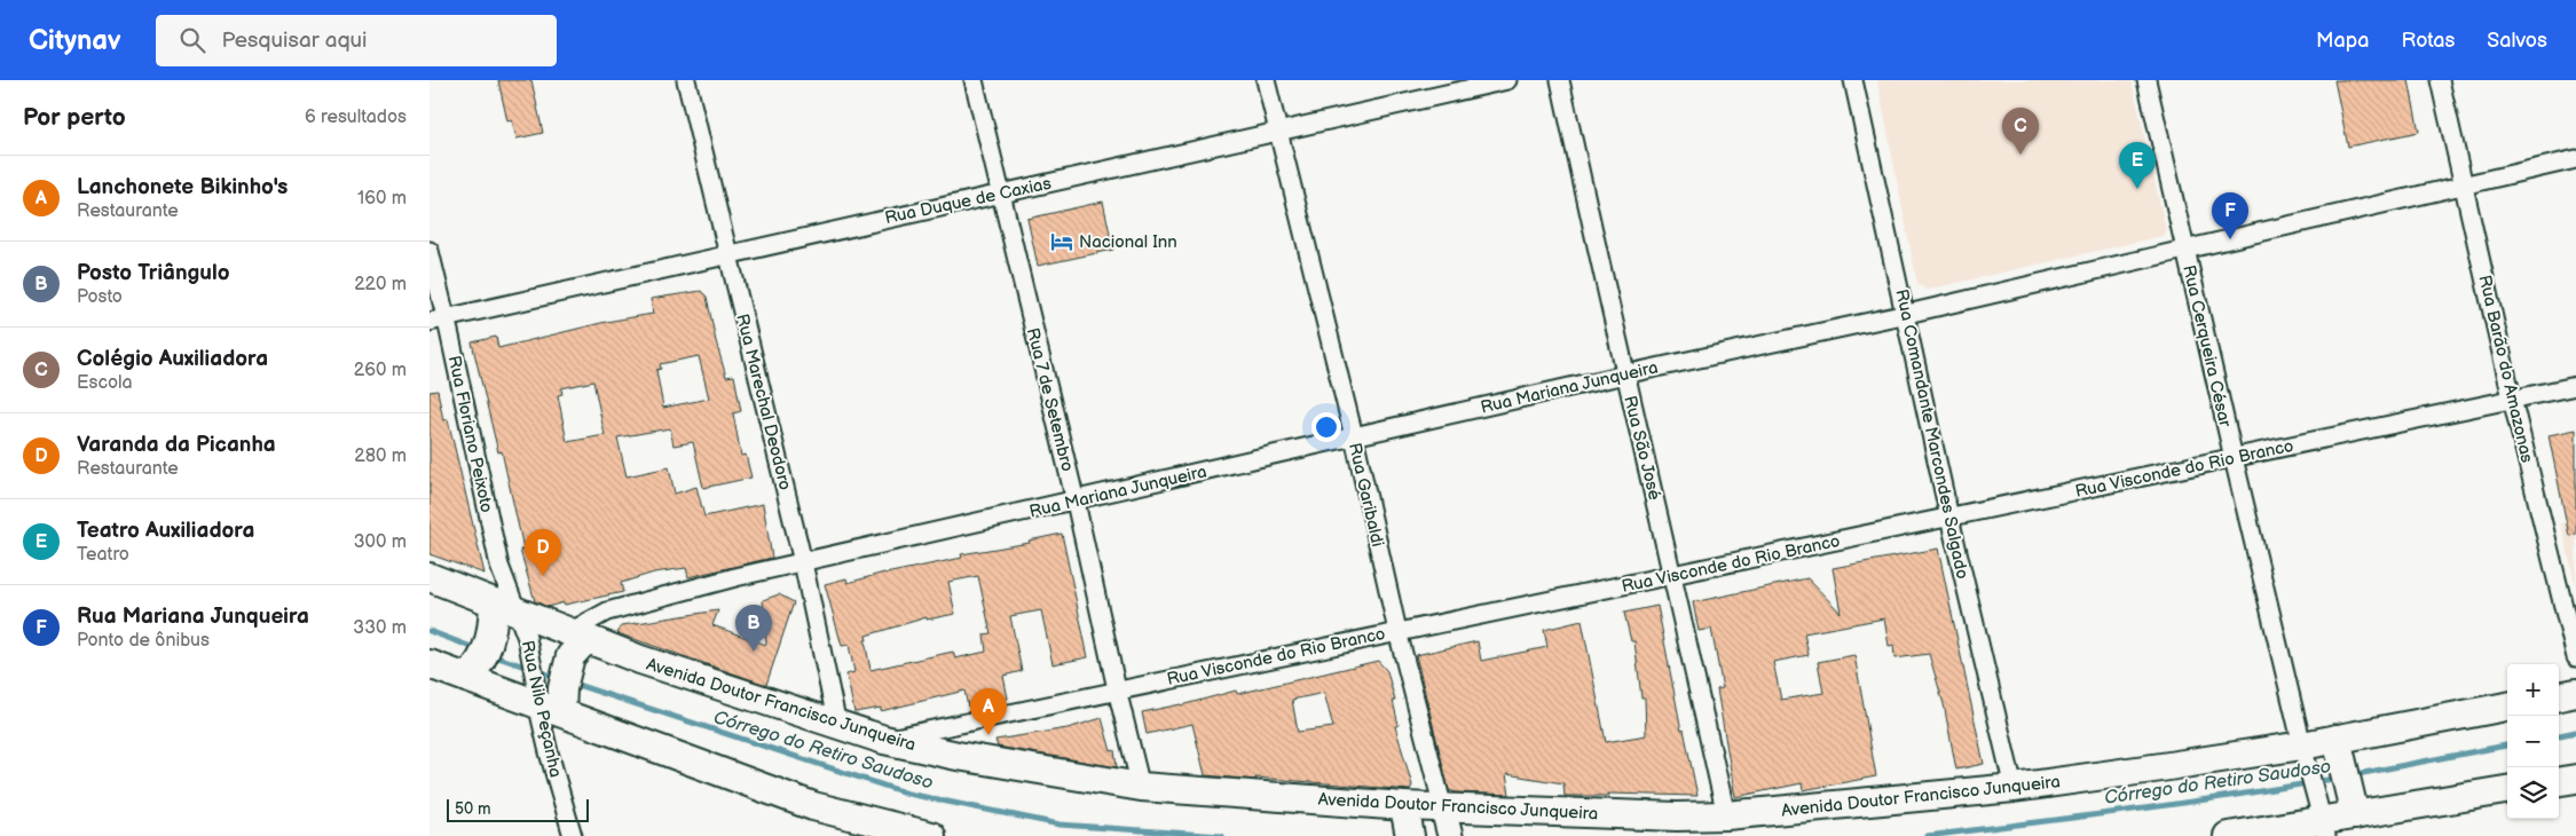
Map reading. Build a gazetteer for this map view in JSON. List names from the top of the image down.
{
  "streets": {
    "main road": ["Avenida Doutor Francisco Junqueira"],
    "street": [
      "Rua Duque de Caxias",
      "Rua Cerqueira César",
      "Rua Barão do Amazonas",
      "Rua Mariana Junqueira",
      "Rua 7 de Setembro",
      "Rua Marechal Deodoro",
      "Rua Floriano Peixoto",
      "Rua Comandante Marcondes Salgado",
      "Rua São José",
      "Rua Visconde do Rio Branco",
      "Rua Garibaldi",
      "Rua Nilo Peçanha"
    ]
  },
  "crossings": [
    ["Rua Duque de Caxias", "Rua 7 de Setembro"],
    ["Rua Duque de Caxias", "Rua Marechal Deodoro"],
    ["Rua Duque de Caxias", "Rua Floriano Peixoto"],
    ["Rua Duque de Caxias", "Rua Garibaldi"],
    ["Rua Cerqueira César", "Rua Mariana Junqueira"],
    ["Rua Cerqueira César", "Rua Visconde do Rio Branco"],
    ["Rua Cerqueira César", "Avenida Doutor Francisco Junqueira"],
    ["Rua Barão do Amazonas", "Rua Mariana Junqueira"],
    ["Rua Barão do Amazonas", "Rua Visconde do Rio Branco"],
    ["Rua Mariana Junqueira", "Rua 7 de Setembro"],
    ["Rua Mariana Junqueira", "Rua Marechal Deodoro"],
    ["Rua Mariana Junqueira", "Rua Comandante Marcondes Salgado"],
    ["Rua Mariana Junqueira", "Rua São José"],
    ["Rua Mariana Junqueira", "Rua Garibaldi"],
    ["Rua Mariana Junqueira", "Avenida Doutor Francisco Junqueira"],
    ["Rua 7 de Setembro", "Rua Visconde do Rio Branco"],
    ["Rua 7 de Setembro", "Avenida Doutor Francisco Junqueira"],
    ["Rua Marechal Deodoro", "Avenida Doutor Francisco Junqueira"],
    ["Rua Floriano Peixoto", "Avenida Doutor Francisco Junqueira"],
    ["Rua Floriano Peixoto", "Rua Nilo Peçanha"],
    ["Rua Comandante Marcondes Salgado", "Rua Visconde do Rio Branco"],
    ["Rua Comandante Marcondes Salgado", "Avenida Doutor Francisco Junqueira"],
    ["Rua São José", "Rua Visconde do Rio Branco"],
    ["Rua São José", "Avenida Doutor Francisco Junqueira"],
    ["Rua Visconde do Rio Branco", "Rua Garibaldi"],
    ["Rua Visconde do Rio Branco", "Avenida Doutor Francisco Junqueira"],
    ["Rua Garibaldi", "Avenida Doutor Francisco Junqueira"],
    ["Avenida Doutor Francisco Junqueira", "Rua Nilo Peçanha"]
  ],
  "water": ["Córrego do Retiro Saudoso"],
  "places": {
    "hotel": ["Nacional Inn"]
  },
  "scale_bar": "50 m",
  "page": {
    "header": "Citynav",
    "search": "Pesquisar aqui",
    "nav": ["Mapa", "Rotas", "Salvos"],
    "heading": ["Por perto", "6 resultados"],
    "pins": [
      "C",
      "E",
      "F",
      "D",
      "B",
      "A"
    ],
    "list": [
      {
        "mark": "A",
        "name": "Lanchonete Bikinho's",
        "note": "Restaurante",
        "value": "160 m"
      },
      {
        "mark": "B",
        "name": "Posto Triângulo",
        "note": "Posto",
        "value": "220 m"
      },
      {
        "mark": "C",
        "name": "Colégio Auxiliadora",
        "note": "Escola",
        "value": "260 m"
      },
      {
        "mark": "D",
        "name": "Varanda da Picanha",
        "note": "Restaurante",
        "value": "280 m"
      },
      {
        "mark": "E",
        "name": "Teatro Auxiliadora",
        "note": "Teatro",
        "value": "300 m"
      },
      {
        "mark": "F",
        "name": "Rua Mariana Junqueira",
        "note": "Ponto de ônibus",
        "value": "330 m"
      }
    ],
    "map_buttons": ["+", "−"],
    "scale": "50 m"
  }
}
